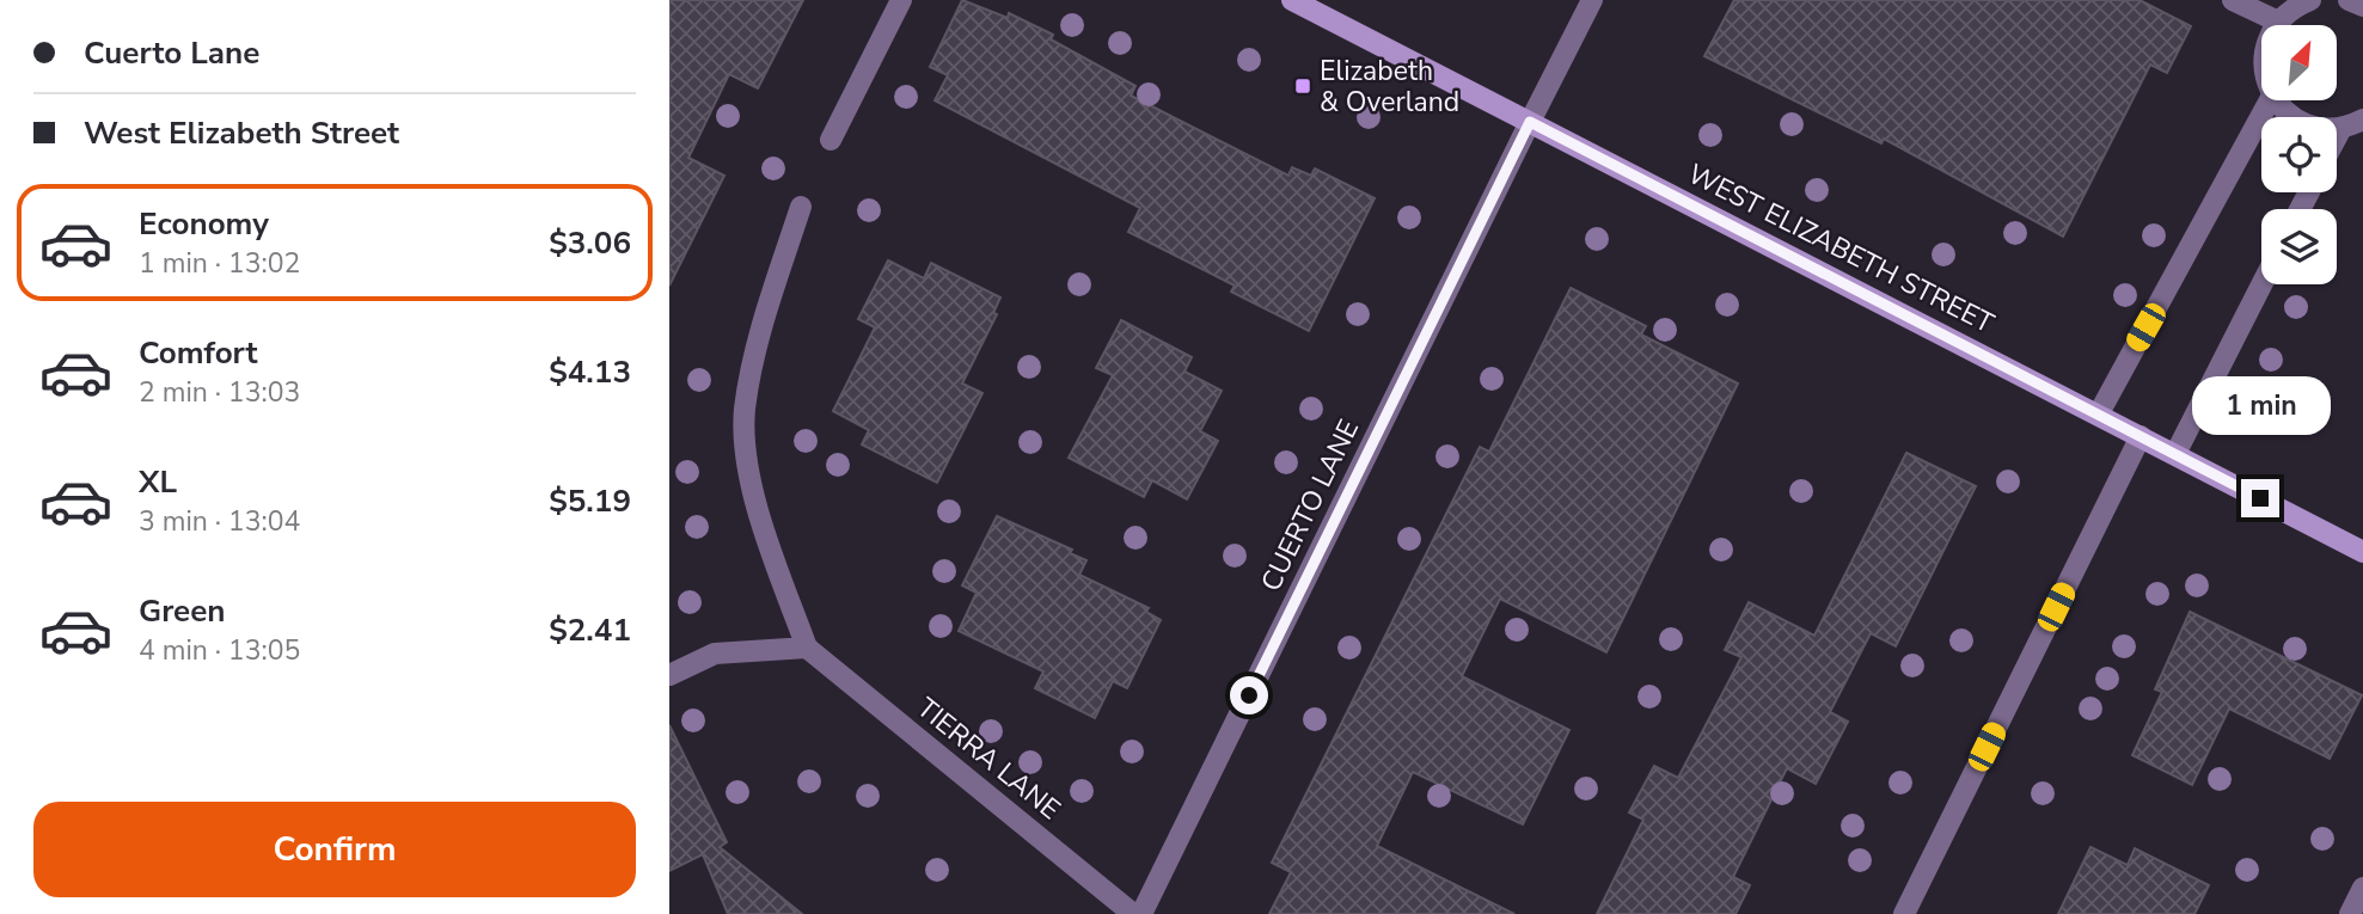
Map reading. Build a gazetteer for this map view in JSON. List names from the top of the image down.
{
  "streets": {
    "main road": ["WEST ELIZABETH STREET"],
    "street": ["CUERTO LANE", "TIERRA LANE"]
  },
  "crossings": [
    ["WEST ELIZABETH STREET", "CUERTO LANE"]
  ],
  "places": {
    "transit": ["Elizabeth & Overland"]
  },
  "north": "top right",
  "page": {
    "banner": ["Cuerto Lane", "West Elizabeth Street"],
    "list": [
      {
        "name": "Economy",
        "note": "1 min · 13:02",
        "value": "$3.06"
      },
      {
        "name": "Comfort",
        "note": "2 min · 13:03",
        "value": "$4.13"
      },
      {
        "name": "XL",
        "note": "3 min · 13:04",
        "value": "$5.19"
      },
      {
        "name": "Green",
        "note": "4 min · 13:05",
        "value": "$2.41"
      }
    ],
    "bubble": "1 min",
    "buttons": "Confirm"
  }
}
